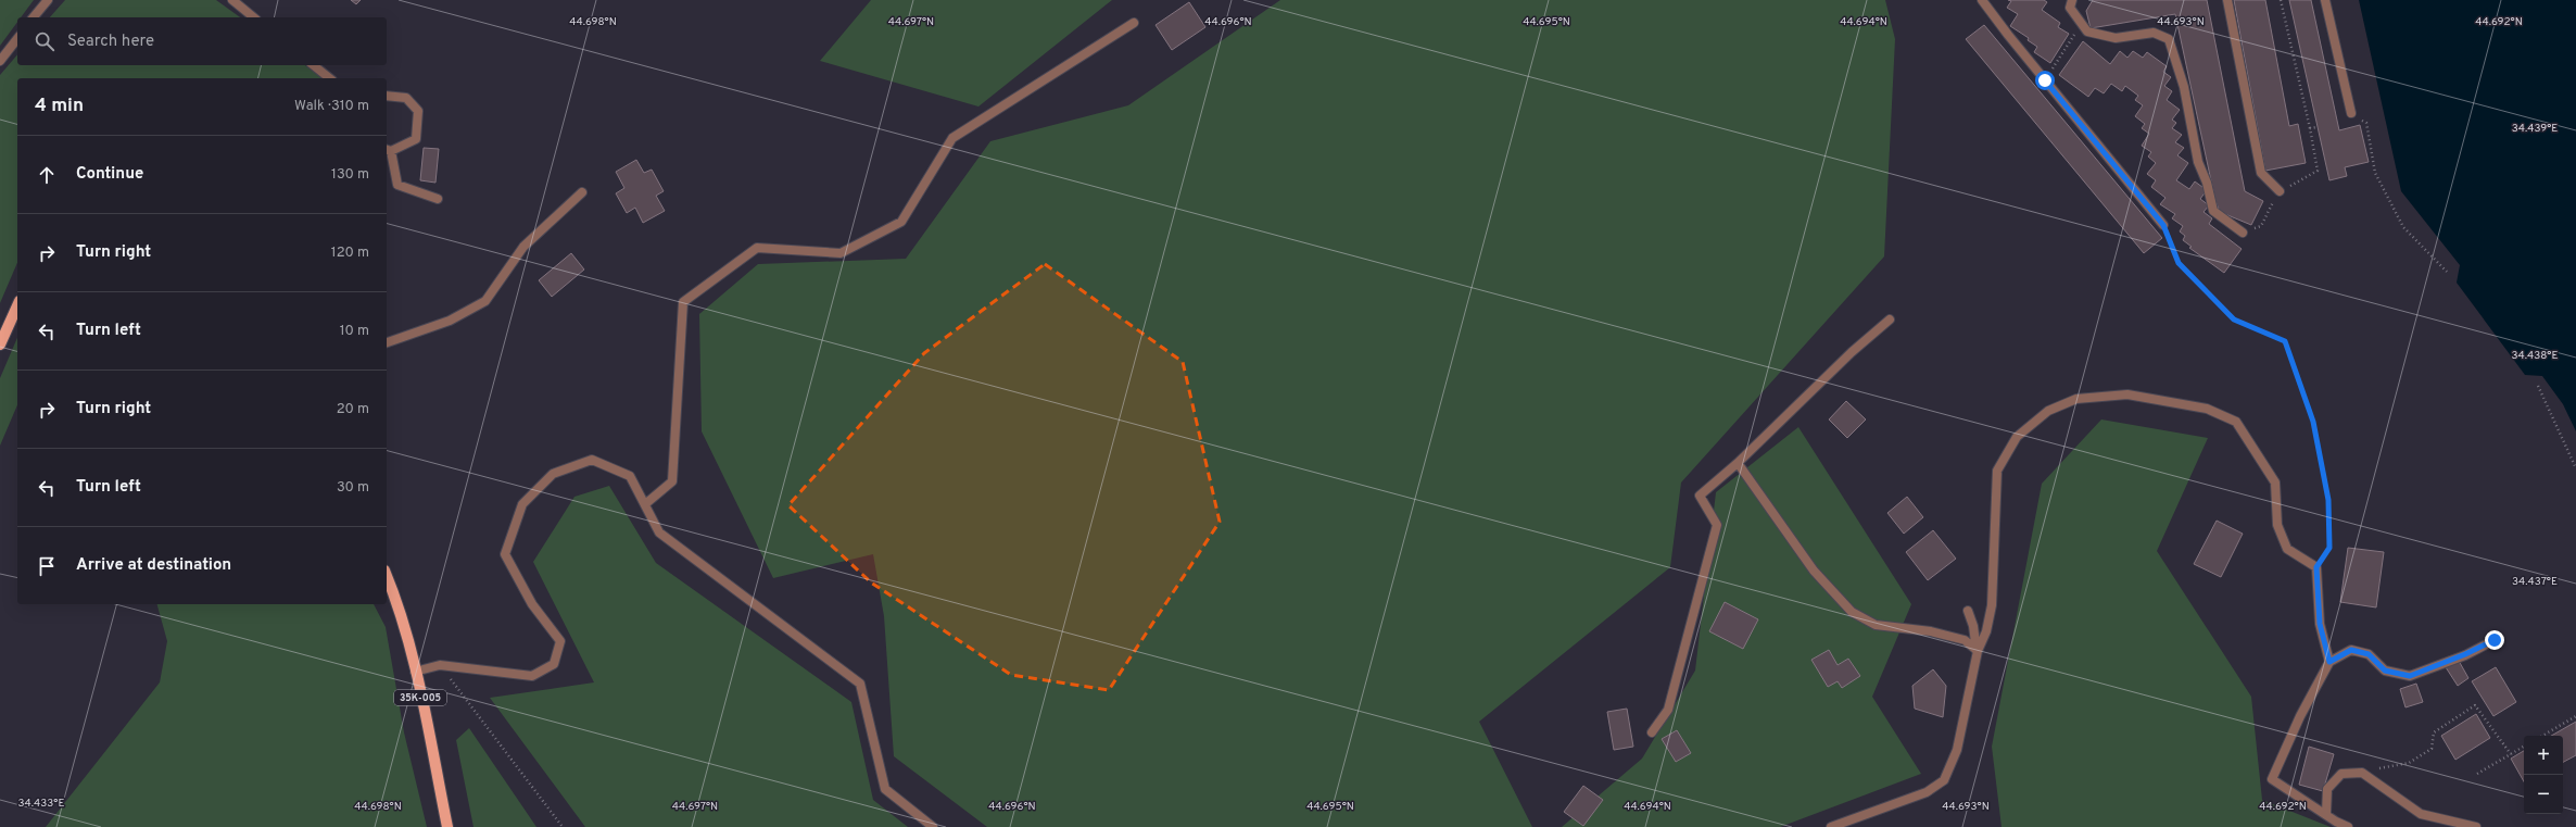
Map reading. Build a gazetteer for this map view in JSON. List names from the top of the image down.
{
  "streets": {
    "main road": ["35К-005"]
  },
  "page": {
    "search": "Search here",
    "heading": ["4 min", "Walk · 310 m"],
    "list": [
      ["Continue", "130 m"],
      ["Turn right", "120 m"],
      ["Turn left", "10 m"],
      ["Turn right", "20 m"],
      ["Turn left", "30 m"],
      "Arrive at destination"
    ],
    "map_buttons": ["+", "−"]
  },
  "coordinates": [
    "44.698°N",
    "44.697°N",
    "44.696°N",
    "44.695°N",
    "44.694°N",
    "44.693°N",
    "44.692°N",
    "34.439°E",
    "34.438°E",
    "34.437°E",
    "34.433°E"
  ]
}
